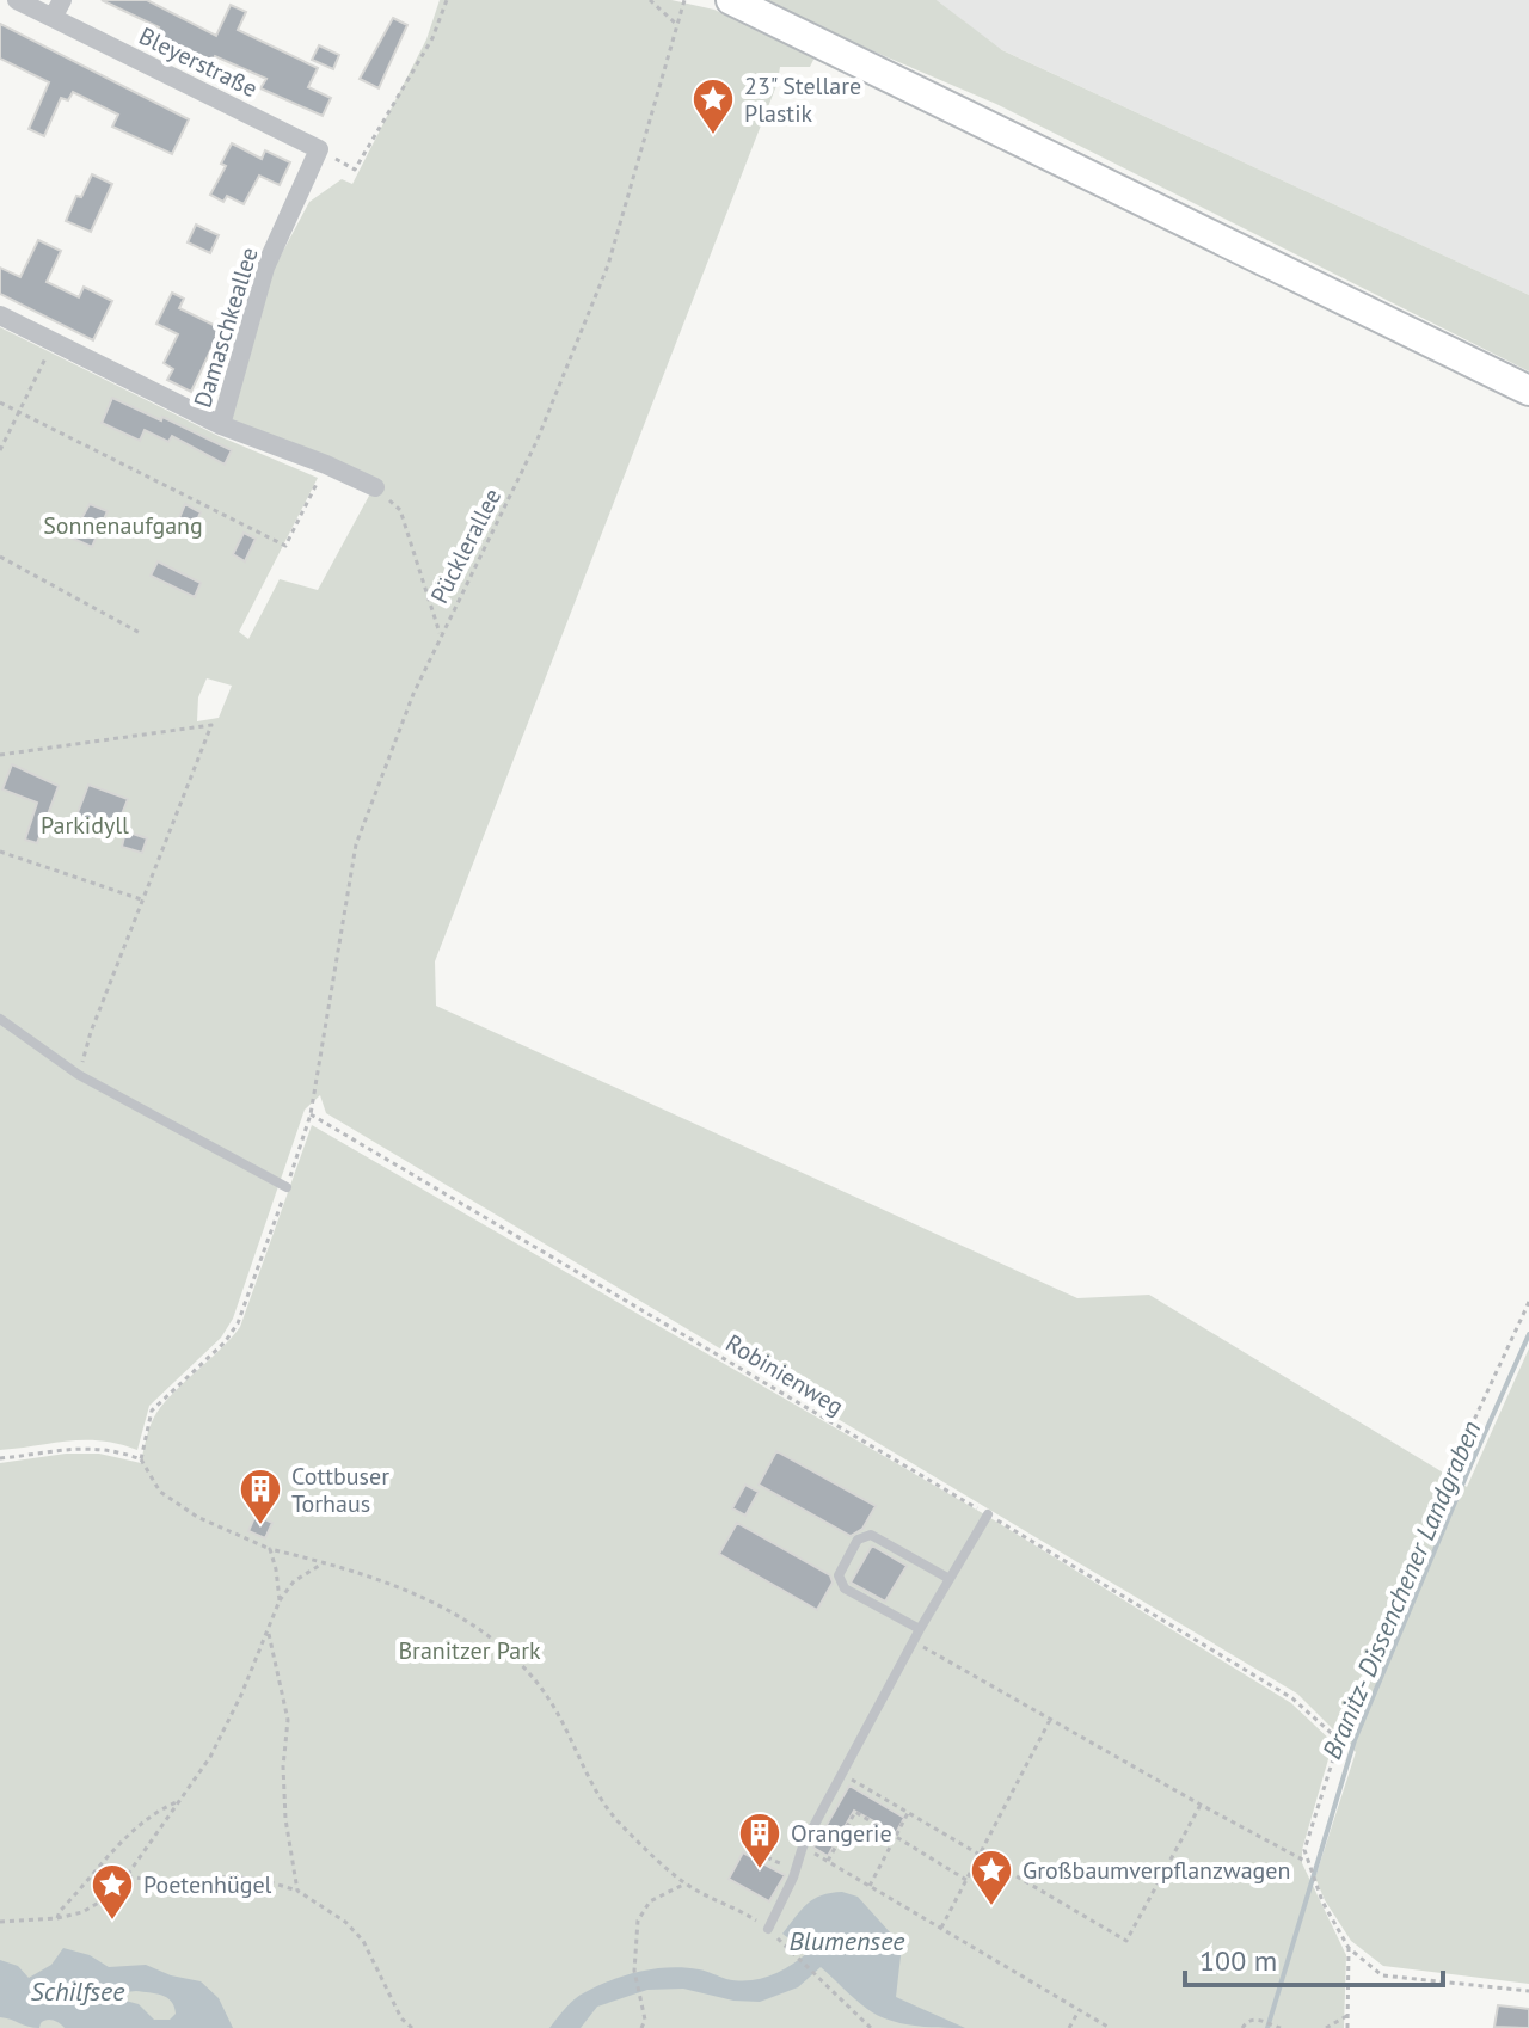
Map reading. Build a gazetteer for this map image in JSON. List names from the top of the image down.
{
  "streets": {
    "street": ["Bleyerstraße", "Damaschkeallee"],
    "path": ["Pücklerallee", "Robinienweg"]
  },
  "crossings": [
    ["Bleyerstraße", "Damaschkeallee"],
    ["Pücklerallee", "Robinienweg"]
  ],
  "water": ["Branitz- Dissenchener Landgraben", "Blumensee", "Schilfsee"],
  "parks": ["Sonnenaufgang", "Parkidyll", "Branitzer Park"],
  "places": {
    "place": ["23\" Stellare Plastik", "Großbaumverpflanzwagen", "Poetenhügel"],
    "building": ["Cottbuser Torhaus", "Orangerie"]
  },
  "scale_bar": "100 m"
}
